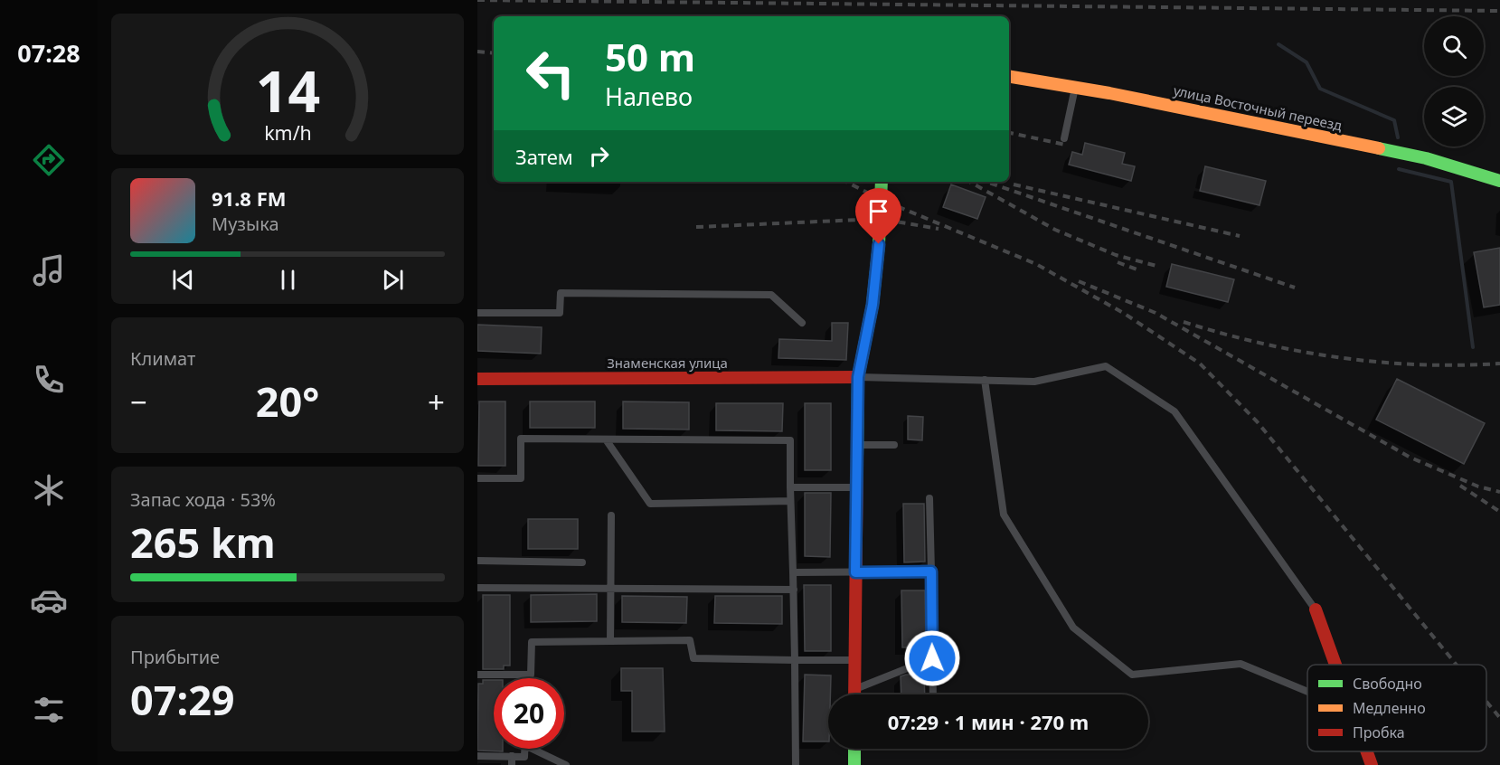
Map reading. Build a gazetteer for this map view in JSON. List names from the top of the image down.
{
  "streets": {
    "street": ["улица Восточный переезд", "Знаменская улица"]
  },
  "legend": ["Свободно", "Медленно", "Пробка"],
  "page": {
    "tabs": "07:28",
    "turn": ["50 m", "Налево"],
    "then": "Затем",
    "song": ["91.8 FM", "Музыка"],
    "tile": [
      "Климат",
      ["Запас хода · 53%", "265 km"],
      ["Прибытие", "07:29"]
    ],
    "heat": ["−", "20°", "+"],
    "limit": "20",
    "trip": "07:29 · 1 мин · 270 m",
    "gauge": ["14", "km/h"]
  }
}
